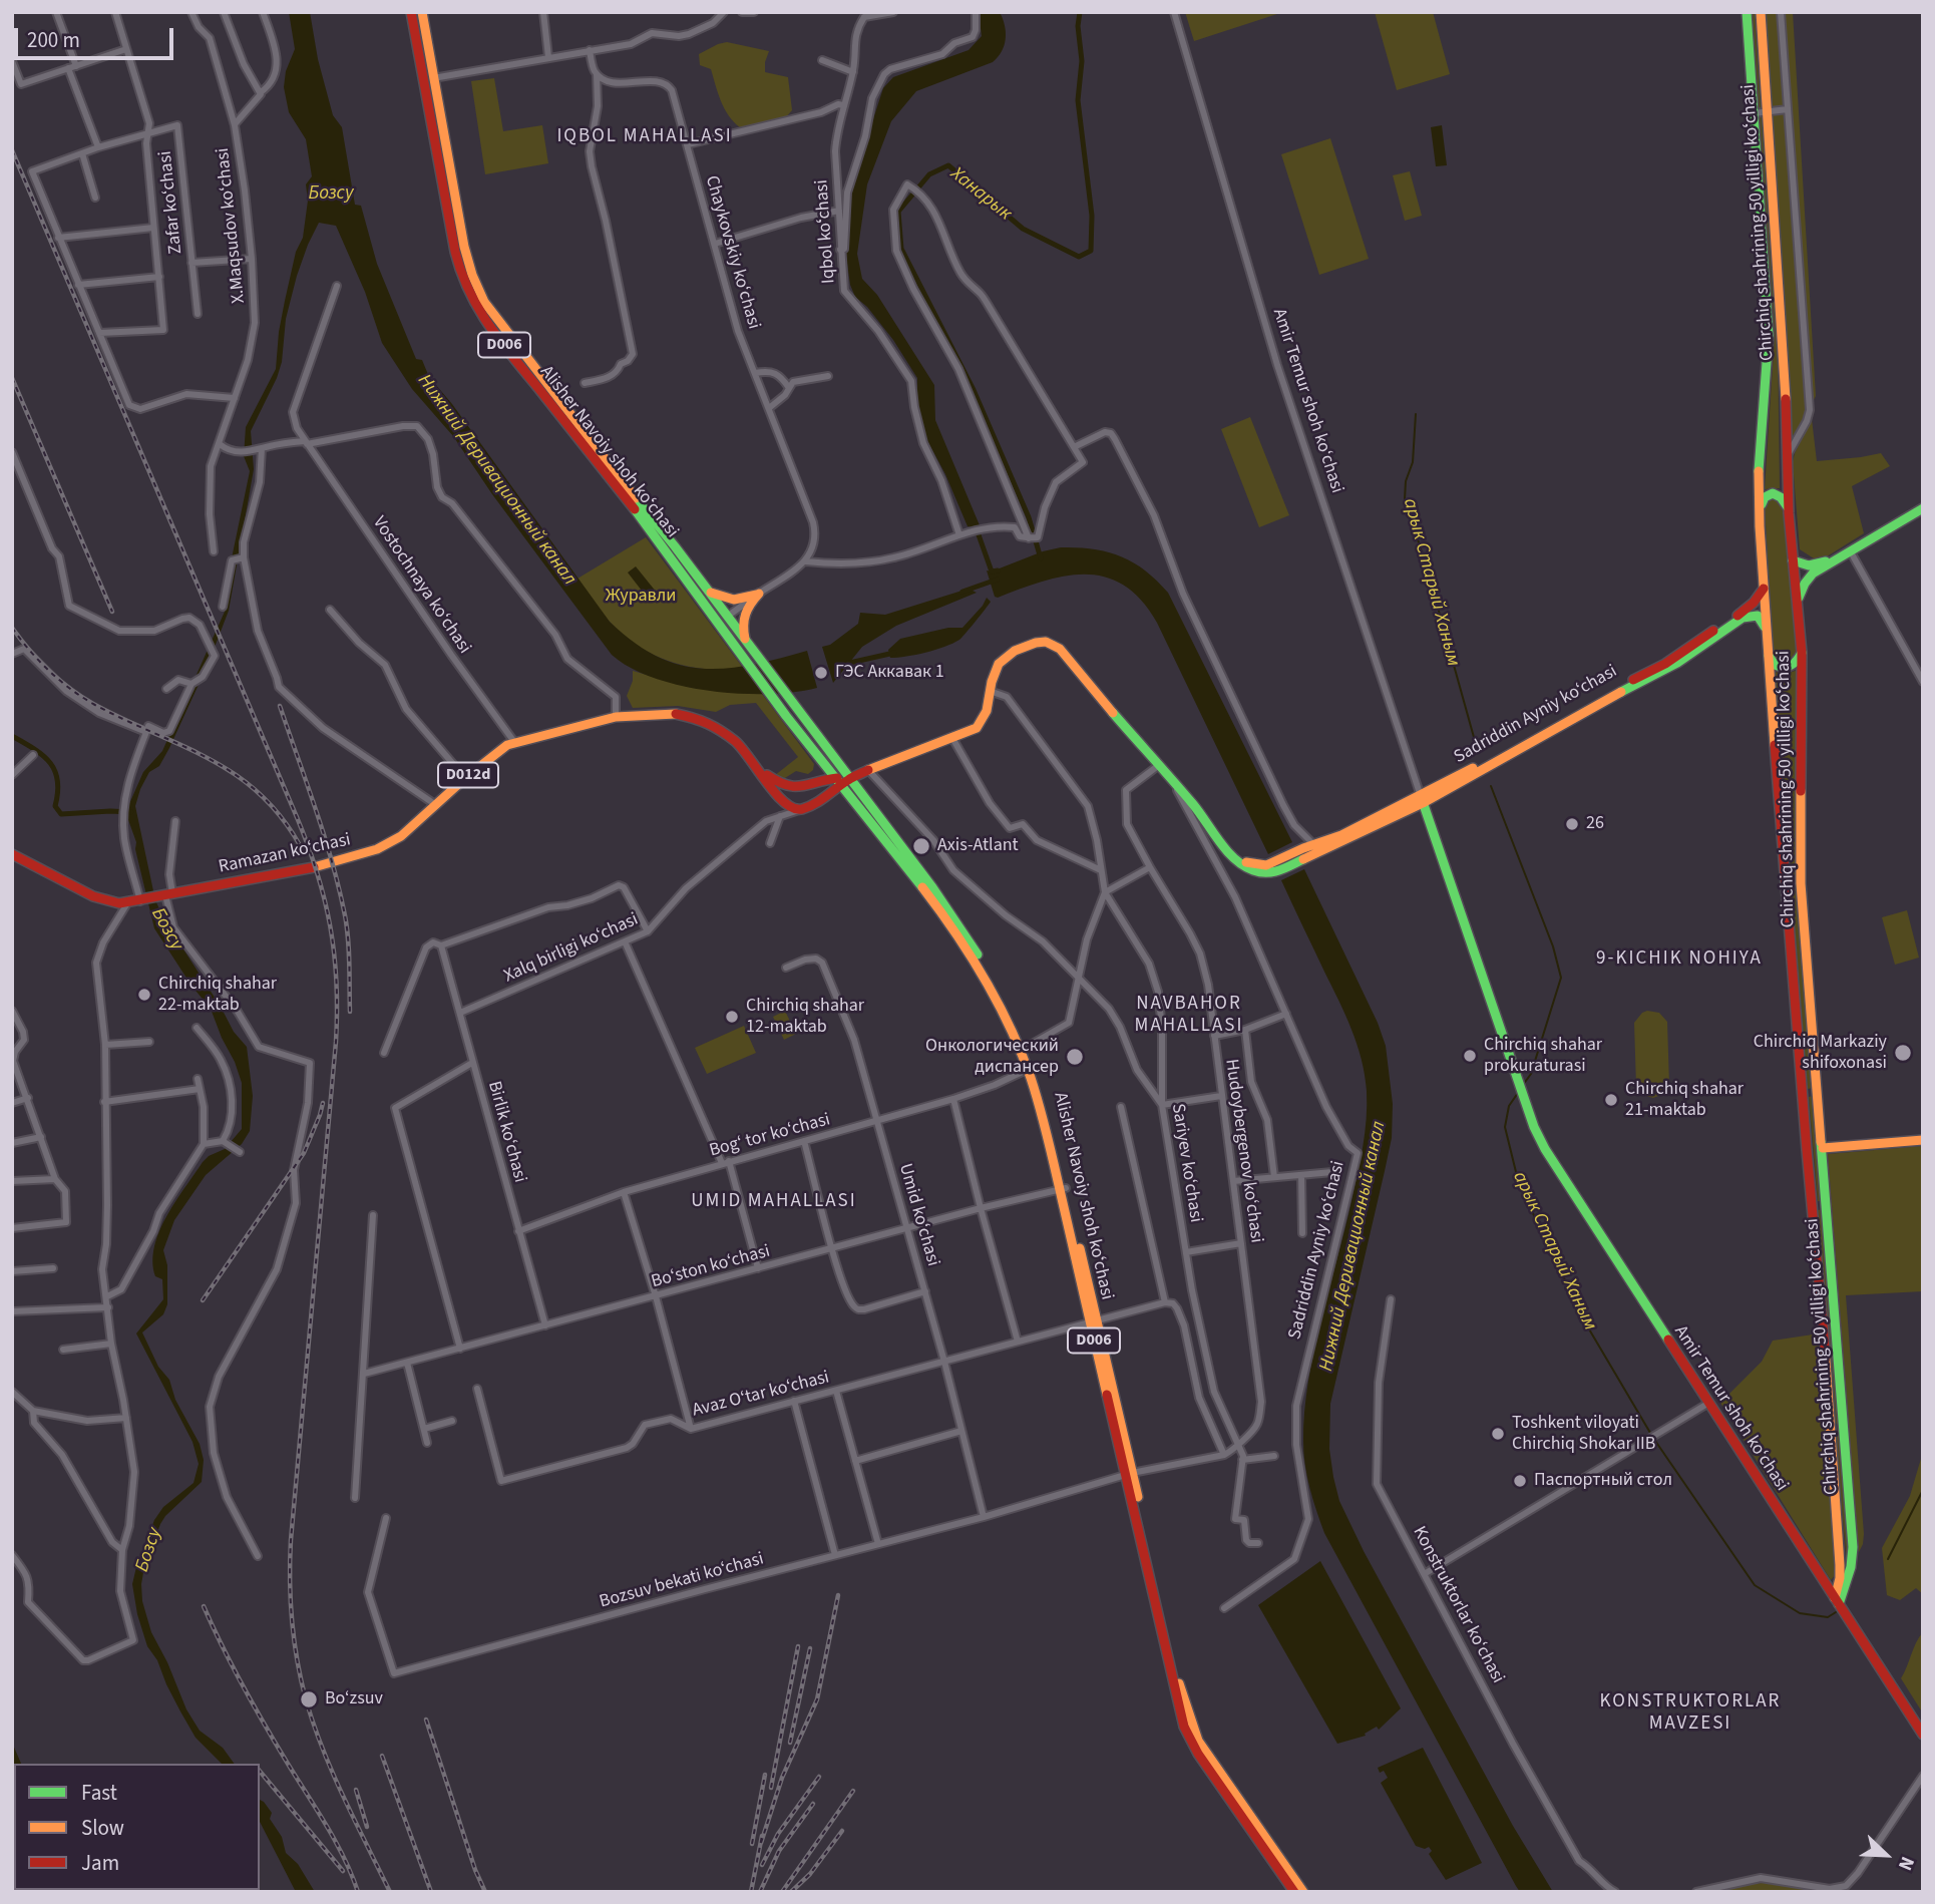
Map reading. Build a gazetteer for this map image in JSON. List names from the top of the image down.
{
  "streets": {
    "main road": [
      "Chirchiq shahrining 50 yilligi koʻchasi",
      "D006",
      "Amir Temur shoh ko‘chasi",
      "Alisher Navoiy shoh koʻchasi",
      "Sadriddin Ayniy ko‘chasi",
      "D012d",
      "Ramazan ko‘chasi"
    ],
    "street": [
      "Zafar ko‘chasi",
      "X.Maqsudov ko‘chasi",
      "Iqbol koʻchasi",
      "Chaykovskiy ko‘chasi",
      "Vostochnaya ko‘chasi",
      "Xalq birligi ko‘chasi",
      "Birlik ko‘chasi",
      "Bog‘ tor ko‘chasi",
      "Hudoybergenov ko‘chasi",
      "Sariyev ko‘chasi",
      "Umid ko‘chasi",
      "Bo‘ston ko‘chasi",
      "Avaz O‘tar ko‘chasi",
      "Bozsuv bekati ko‘chasi",
      "Konstruktorlar ko‘chasi"
    ]
  },
  "crossings": [
    ["Zafar ko‘chasi", "X.Maqsudov ko‘chasi"],
    ["Chirchiq shahrining 50 yilligi koʻchasi", "Amir Temur shoh ko‘chasi"],
    ["Chirchiq shahrining 50 yilligi koʻchasi", "Sadriddin Ayniy ko‘chasi"],
    ["Amir Temur shoh ko‘chasi", "Sadriddin Ayniy ko‘chasi"],
    ["Alisher Navoiy shoh koʻchasi", "Sadriddin Ayniy ko‘chasi"],
    ["Alisher Navoiy shoh koʻchasi", "Bog‘ tor ko‘chasi"],
    ["Alisher Navoiy shoh koʻchasi", "Bo‘ston ko‘chasi"],
    ["Alisher Navoiy shoh koʻchasi", "Avaz O‘tar ko‘chasi"],
    ["Alisher Navoiy shoh koʻchasi", "Bozsuv bekati ko‘chasi"],
    ["Vostochnaya ko‘chasi", "Ramazan ko‘chasi"],
    ["Sadriddin Ayniy ko‘chasi", "Hudoybergenov ko‘chasi"],
    ["Sadriddin Ayniy ko‘chasi", "Sariyev ko‘chasi"],
    ["D012d", "Ramazan ko‘chasi"],
    ["Xalq birligi ko‘chasi", "Birlik ko‘chasi"],
    ["Birlik ko‘chasi", "Bog‘ tor ko‘chasi"],
    ["Birlik ko‘chasi", "Bo‘ston ko‘chasi"],
    ["Bog‘ tor ko‘chasi", "Umid ko‘chasi"],
    ["Hudoybergenov ko‘chasi", "Sariyev ko‘chasi"],
    ["Hudoybergenov ko‘chasi", "Bozsuv bekati ko‘chasi"],
    ["Umid ko‘chasi", "Bo‘ston ko‘chasi"],
    ["Umid ko‘chasi", "Avaz O‘tar ko‘chasi"],
    ["Umid ko‘chasi", "Bozsuv bekati ko‘chasi"]
  ],
  "districts": [
    "IQBOL MAHALLASI",
    "9-KICHIK NOHIYA",
    "NAVBAHOR MAHALLASI",
    "UMID MAHALLASI",
    "KONSTRUKTORLAR MAVZESI"
  ],
  "water": [
    "Бозсу",
    "Ханарык",
    "Нижний Деривационный канал",
    "арык Старый Ханым"
  ],
  "parks": ["Журавли"],
  "places": [
    "ГЭС Аккавак 1",
    "26",
    "Axis-Atlant",
    "Chirchiq shahar 22-maktab",
    "Chirchiq shahar 12-maktab",
    "Chirchiq Markaziy shifoxonasi",
    "Chirchiq shahar prokuraturasi",
    "Онкологический диспансер",
    "Chirchiq shahar 21-maktab",
    "Toshkent viloyati Chirchiq Shokar IIB",
    "Паспортный стол",
    "Bo‘zsuv"
  ],
  "legend": ["Fast", "Slow", "Jam"],
  "scale_bar": "200 m",
  "north": "bottom right"
}
